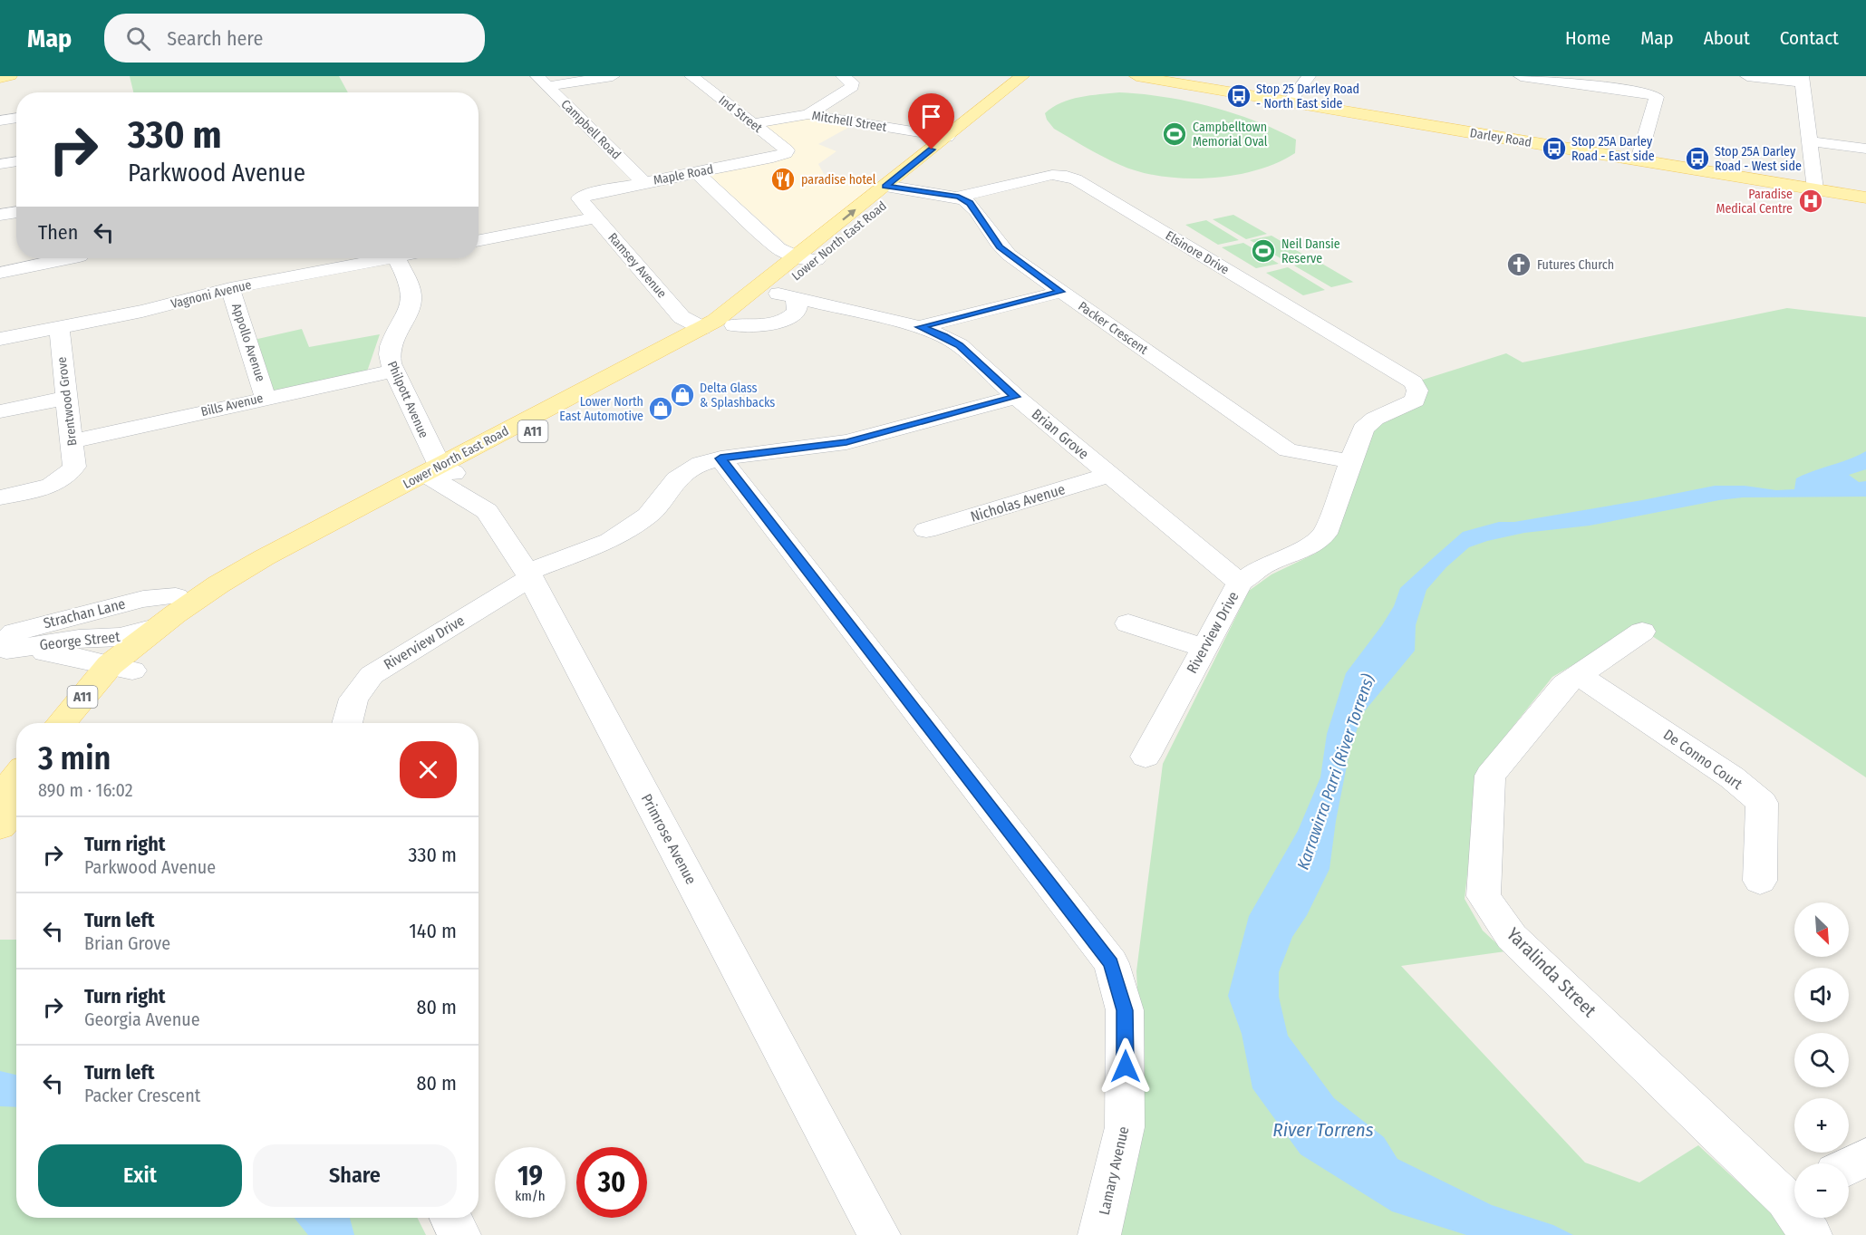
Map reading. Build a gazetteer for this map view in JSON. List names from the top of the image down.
{
  "streets": {
    "main road": ["Darley Road", "Lower North East Road", "A11"],
    "street": [
      "Ind Street",
      "Mitchell Street",
      "Campbell Road",
      "Maple Road",
      "Elsinore Drive",
      "Ramsey Avenue",
      "Vagnoni Avenue",
      "Packer Crescent",
      "Appollo Avenue",
      "Philpott Avenue",
      "Brentwood Grove",
      "Bills Avenue",
      "Brian Grove",
      "Nicholas Avenue",
      "Strachan Lane",
      "Riverview Drive",
      "George Street",
      "De Conno Court",
      "Primrose Avenue",
      "Yaralinda Street",
      "Lamary Avenue"
    ]
  },
  "crossings": [
    ["Ind Street", "Mitchell Street"],
    ["Ind Street", "Maple Road"],
    ["Mitchell Street", "Lower North East Road"],
    ["Campbell Road", "Maple Road"],
    ["Maple Road", "Ramsey Avenue"],
    ["Lower North East Road", "Ramsey Avenue"],
    ["Lower North East Road", "Philpott Avenue"],
    ["Lower North East Road", "Brian Grove"],
    ["Lower North East Road", "George Street"],
    ["Lower North East Road", "Primrose Avenue"],
    ["Elsinore Drive", "Packer Crescent"],
    ["Elsinore Drive", "Riverview Drive"],
    ["Vagnoni Avenue", "Appollo Avenue"],
    ["Vagnoni Avenue", "Brentwood Grove"],
    ["Packer Crescent", "Riverview Drive"],
    ["Appollo Avenue", "Bills Avenue"],
    ["Philpott Avenue", "Bills Avenue"],
    ["Philpott Avenue", "Primrose Avenue"],
    ["Brentwood Grove", "Bills Avenue"],
    ["Brian Grove", "Nicholas Avenue"],
    ["Brian Grove", "Riverview Drive"],
    ["Strachan Lane", "George Street"],
    ["Riverview Drive", "Primrose Avenue"],
    ["Riverview Drive", "Lamary Avenue"],
    ["De Conno Court", "Yaralinda Street"]
  ],
  "water": ["Karrawirra Parri (River Torrens)", "River Torrens"],
  "places": {
    "bus stop": ["Stop 25 Darley Road - North East side", "Stop 25A Darley Road - East side", "Stop 25A Darley Road - West side"],
    "sports": ["Campbelltown Memorial Oval", "Neil Dansie Reserve"],
    "restaurant": ["paradise hotel"],
    "hospital": ["Paradise Medical Centre"],
    "church": ["Futures Church"],
    "shop": ["Delta Glass & Splashbacks", "Lower North East Automotive"]
  },
  "north": "bottom right",
  "page": {
    "header": "Map",
    "search": "Search here",
    "nav": [
      "Home",
      "Map",
      "About",
      "Contact"
    ],
    "turn": ["330 m", "Parkwood Avenue"],
    "then": "Then",
    "heading": ["3 min", "890 m · 16:02"],
    "list": [
      {
        "name": "Turn right",
        "note": "Parkwood Avenue",
        "value": "330 m"
      },
      {
        "name": "Turn left",
        "note": "Brian Grove",
        "value": "140 m"
      },
      {
        "name": "Turn right",
        "note": "Georgia Avenue",
        "value": "80 m"
      },
      {
        "name": "Turn left",
        "note": "Packer Crescent",
        "value": "80 m"
      }
    ],
    "map_buttons": ["+", "−"],
    "buttons": ["Exit", "Share"],
    "speed": "19 km/h",
    "limit": "30"
  }
}
